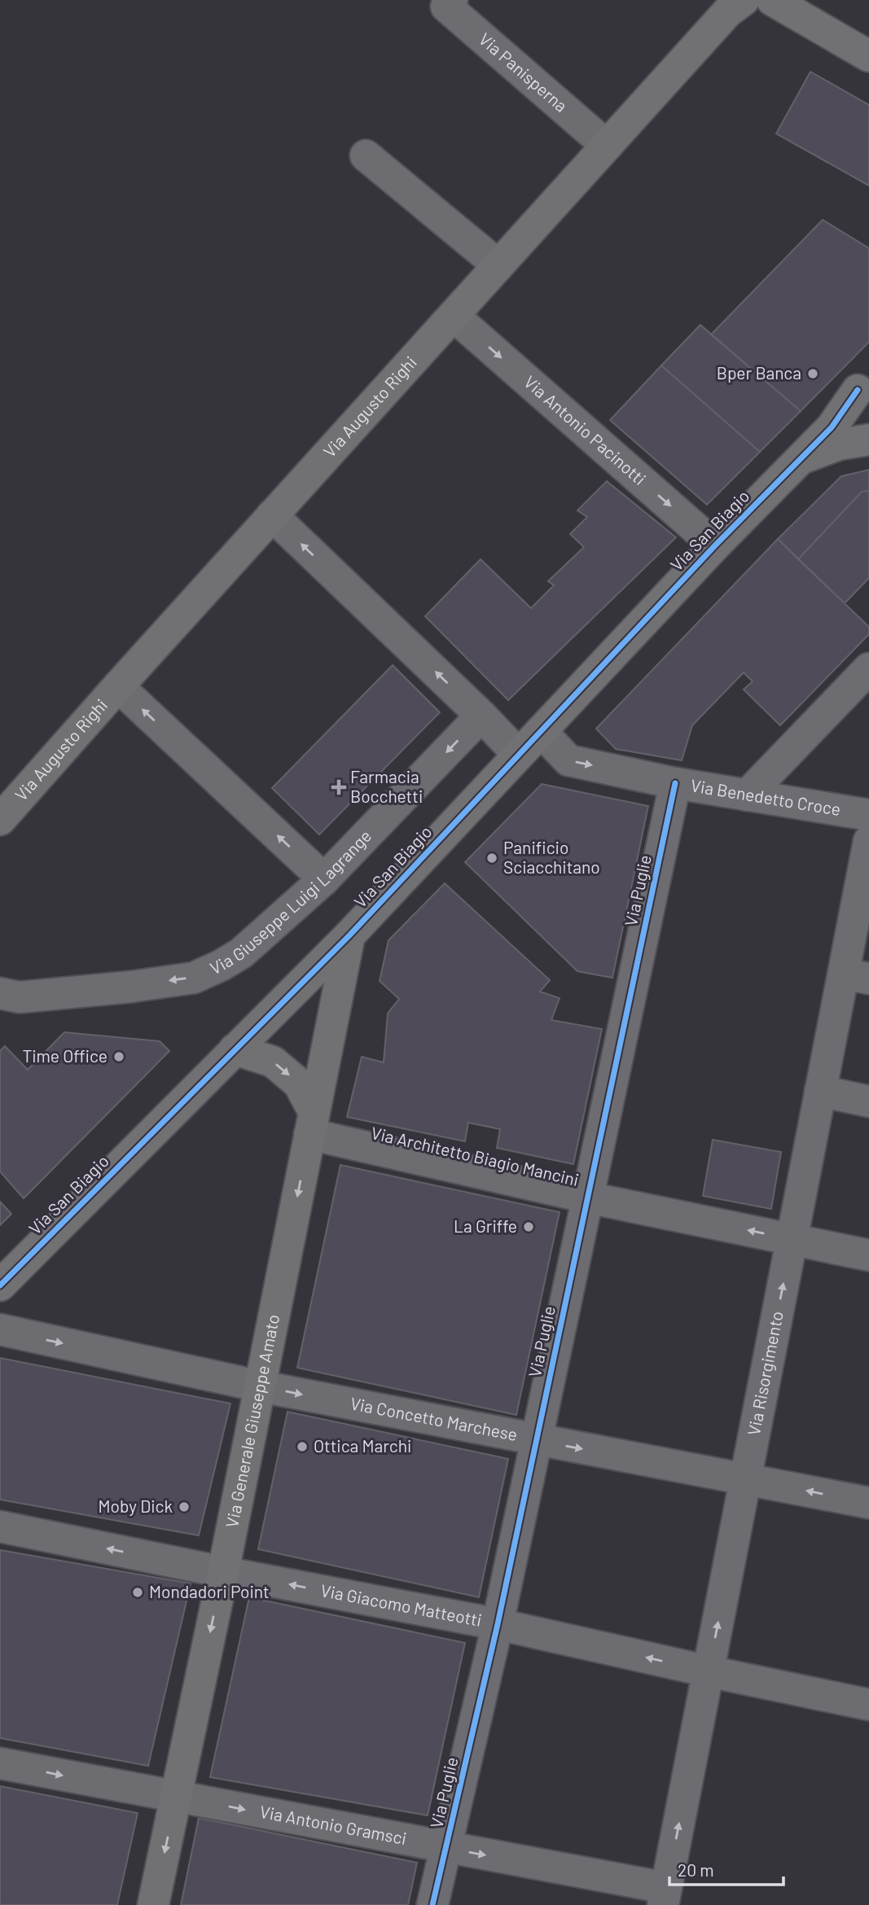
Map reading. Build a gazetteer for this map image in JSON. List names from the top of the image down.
{
  "streets": {
    "street": [
      "Via Panisperna",
      "Via Augusto Righi",
      "Via Antonio Pacinotti",
      "Via San Biagio",
      "Via Benedetto Croce",
      "Via Puglie",
      "Via Giuseppe Luigi Lagrange",
      "Via Architetto Biagio Mancini",
      "Via Risorgimento",
      "Via Generale Giuseppe Amato",
      "Via Concetto Marchese",
      "Via Giacomo Matteotti",
      "Via Antonio Gramsci"
    ]
  },
  "crossings": [
    ["Via Panisperna", "Via Augusto Righi"],
    ["Via Augusto Righi", "Via Antonio Pacinotti"],
    ["Via Antonio Pacinotti", "Via San Biagio"],
    ["Via San Biagio", "Via Benedetto Croce"],
    ["Via San Biagio", "Via Generale Giuseppe Amato"],
    ["Via Benedetto Croce", "Via Puglie"],
    ["Via Puglie", "Via Architetto Biagio Mancini"],
    ["Via Puglie", "Via Concetto Marchese"],
    ["Via Puglie", "Via Giacomo Matteotti"],
    ["Via Puglie", "Via Antonio Gramsci"],
    ["Via Architetto Biagio Mancini", "Via Risorgimento"],
    ["Via Architetto Biagio Mancini", "Via Generale Giuseppe Amato"],
    ["Via Risorgimento", "Via Concetto Marchese"],
    ["Via Risorgimento", "Via Giacomo Matteotti"],
    ["Via Risorgimento", "Via Antonio Gramsci"],
    ["Via Generale Giuseppe Amato", "Via Concetto Marchese"],
    ["Via Generale Giuseppe Amato", "Via Giacomo Matteotti"],
    ["Via Generale Giuseppe Amato", "Via Antonio Gramsci"]
  ],
  "one_way": [
    "Via Benedetto Croce",
    "Via Giuseppe Luigi Lagrange",
    "Via Architetto Biagio Mancini",
    "Via Risorgimento",
    "Via Generale Giuseppe Amato",
    "Via Giacomo Matteotti",
    "Via Antonio Gramsci"
  ],
  "places": {
    "other": [
      "Bper Banca",
      "Panificio Sciacchitano",
      "Time Office",
      "La Griffe",
      "Ottica Marchi",
      "Moby Dick",
      "Mondadori Point"
    ],
    "health": ["Farmacia Bocchetti"]
  },
  "scale_bar": "20 m"
}
